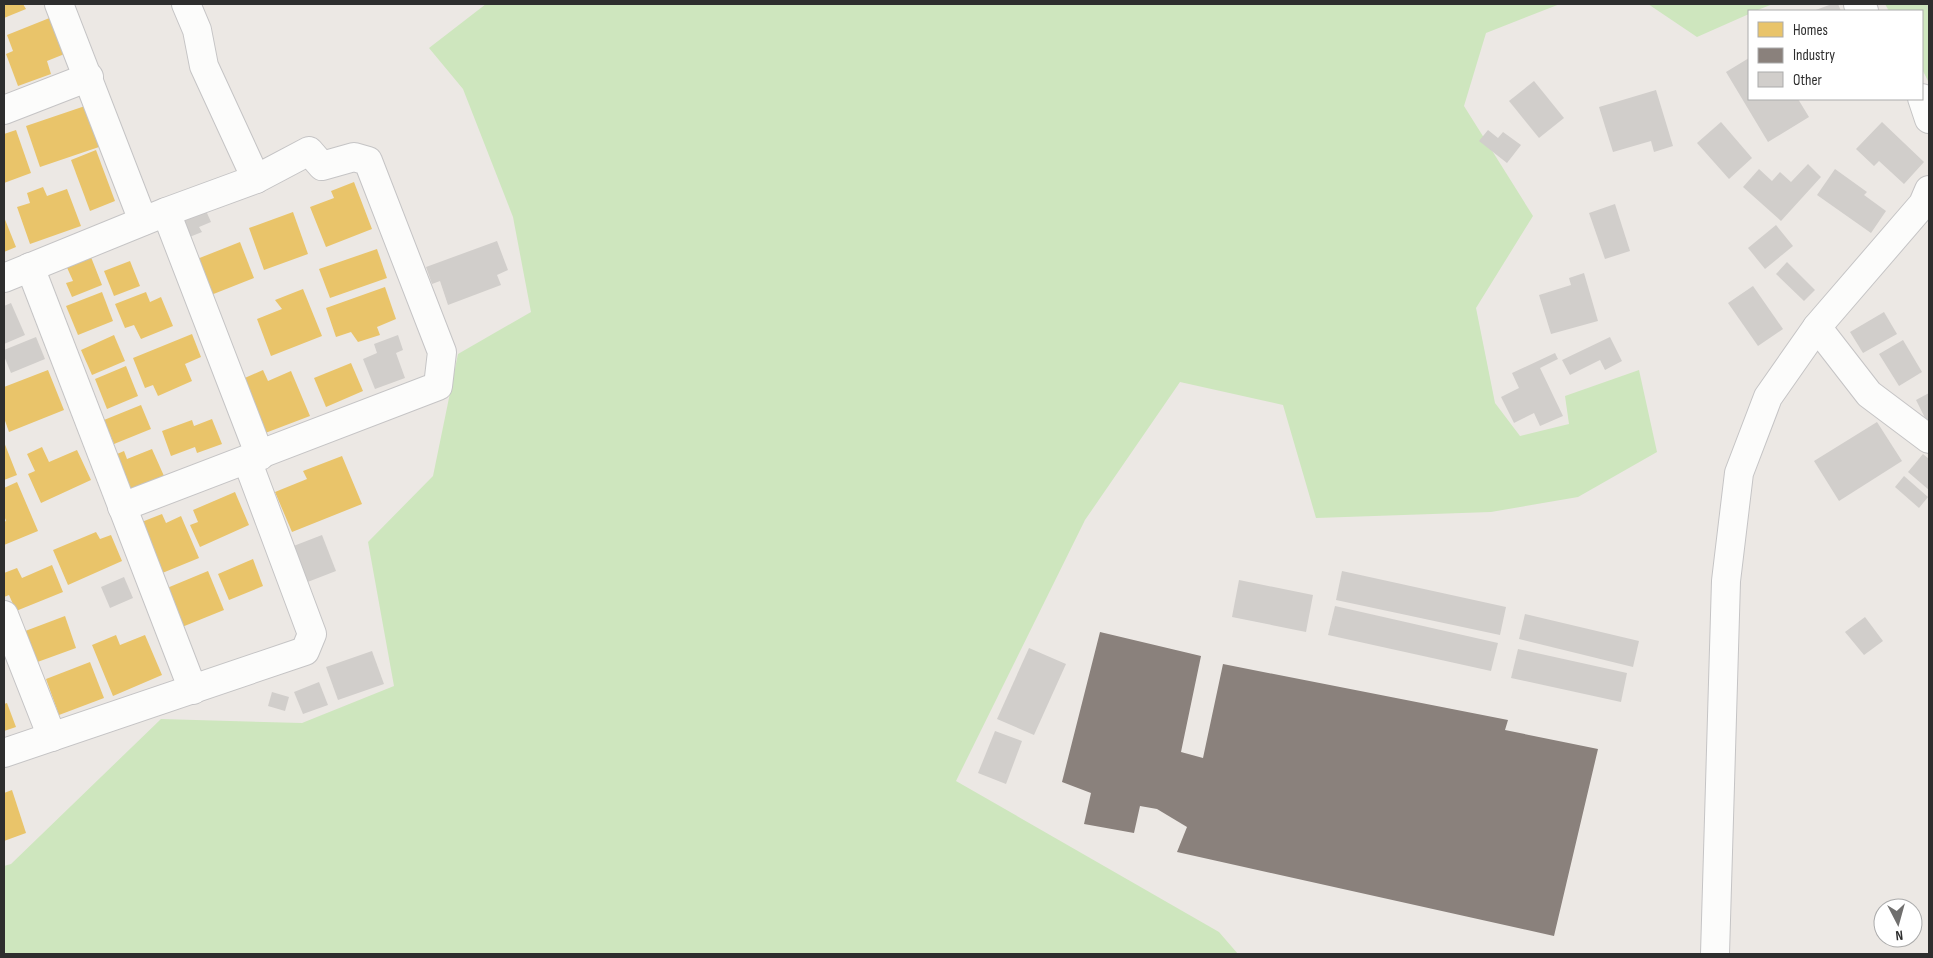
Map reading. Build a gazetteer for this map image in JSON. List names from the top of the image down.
{
  "legend": ["Homes", "Industry", "Other"],
  "north": "bottom"
}
